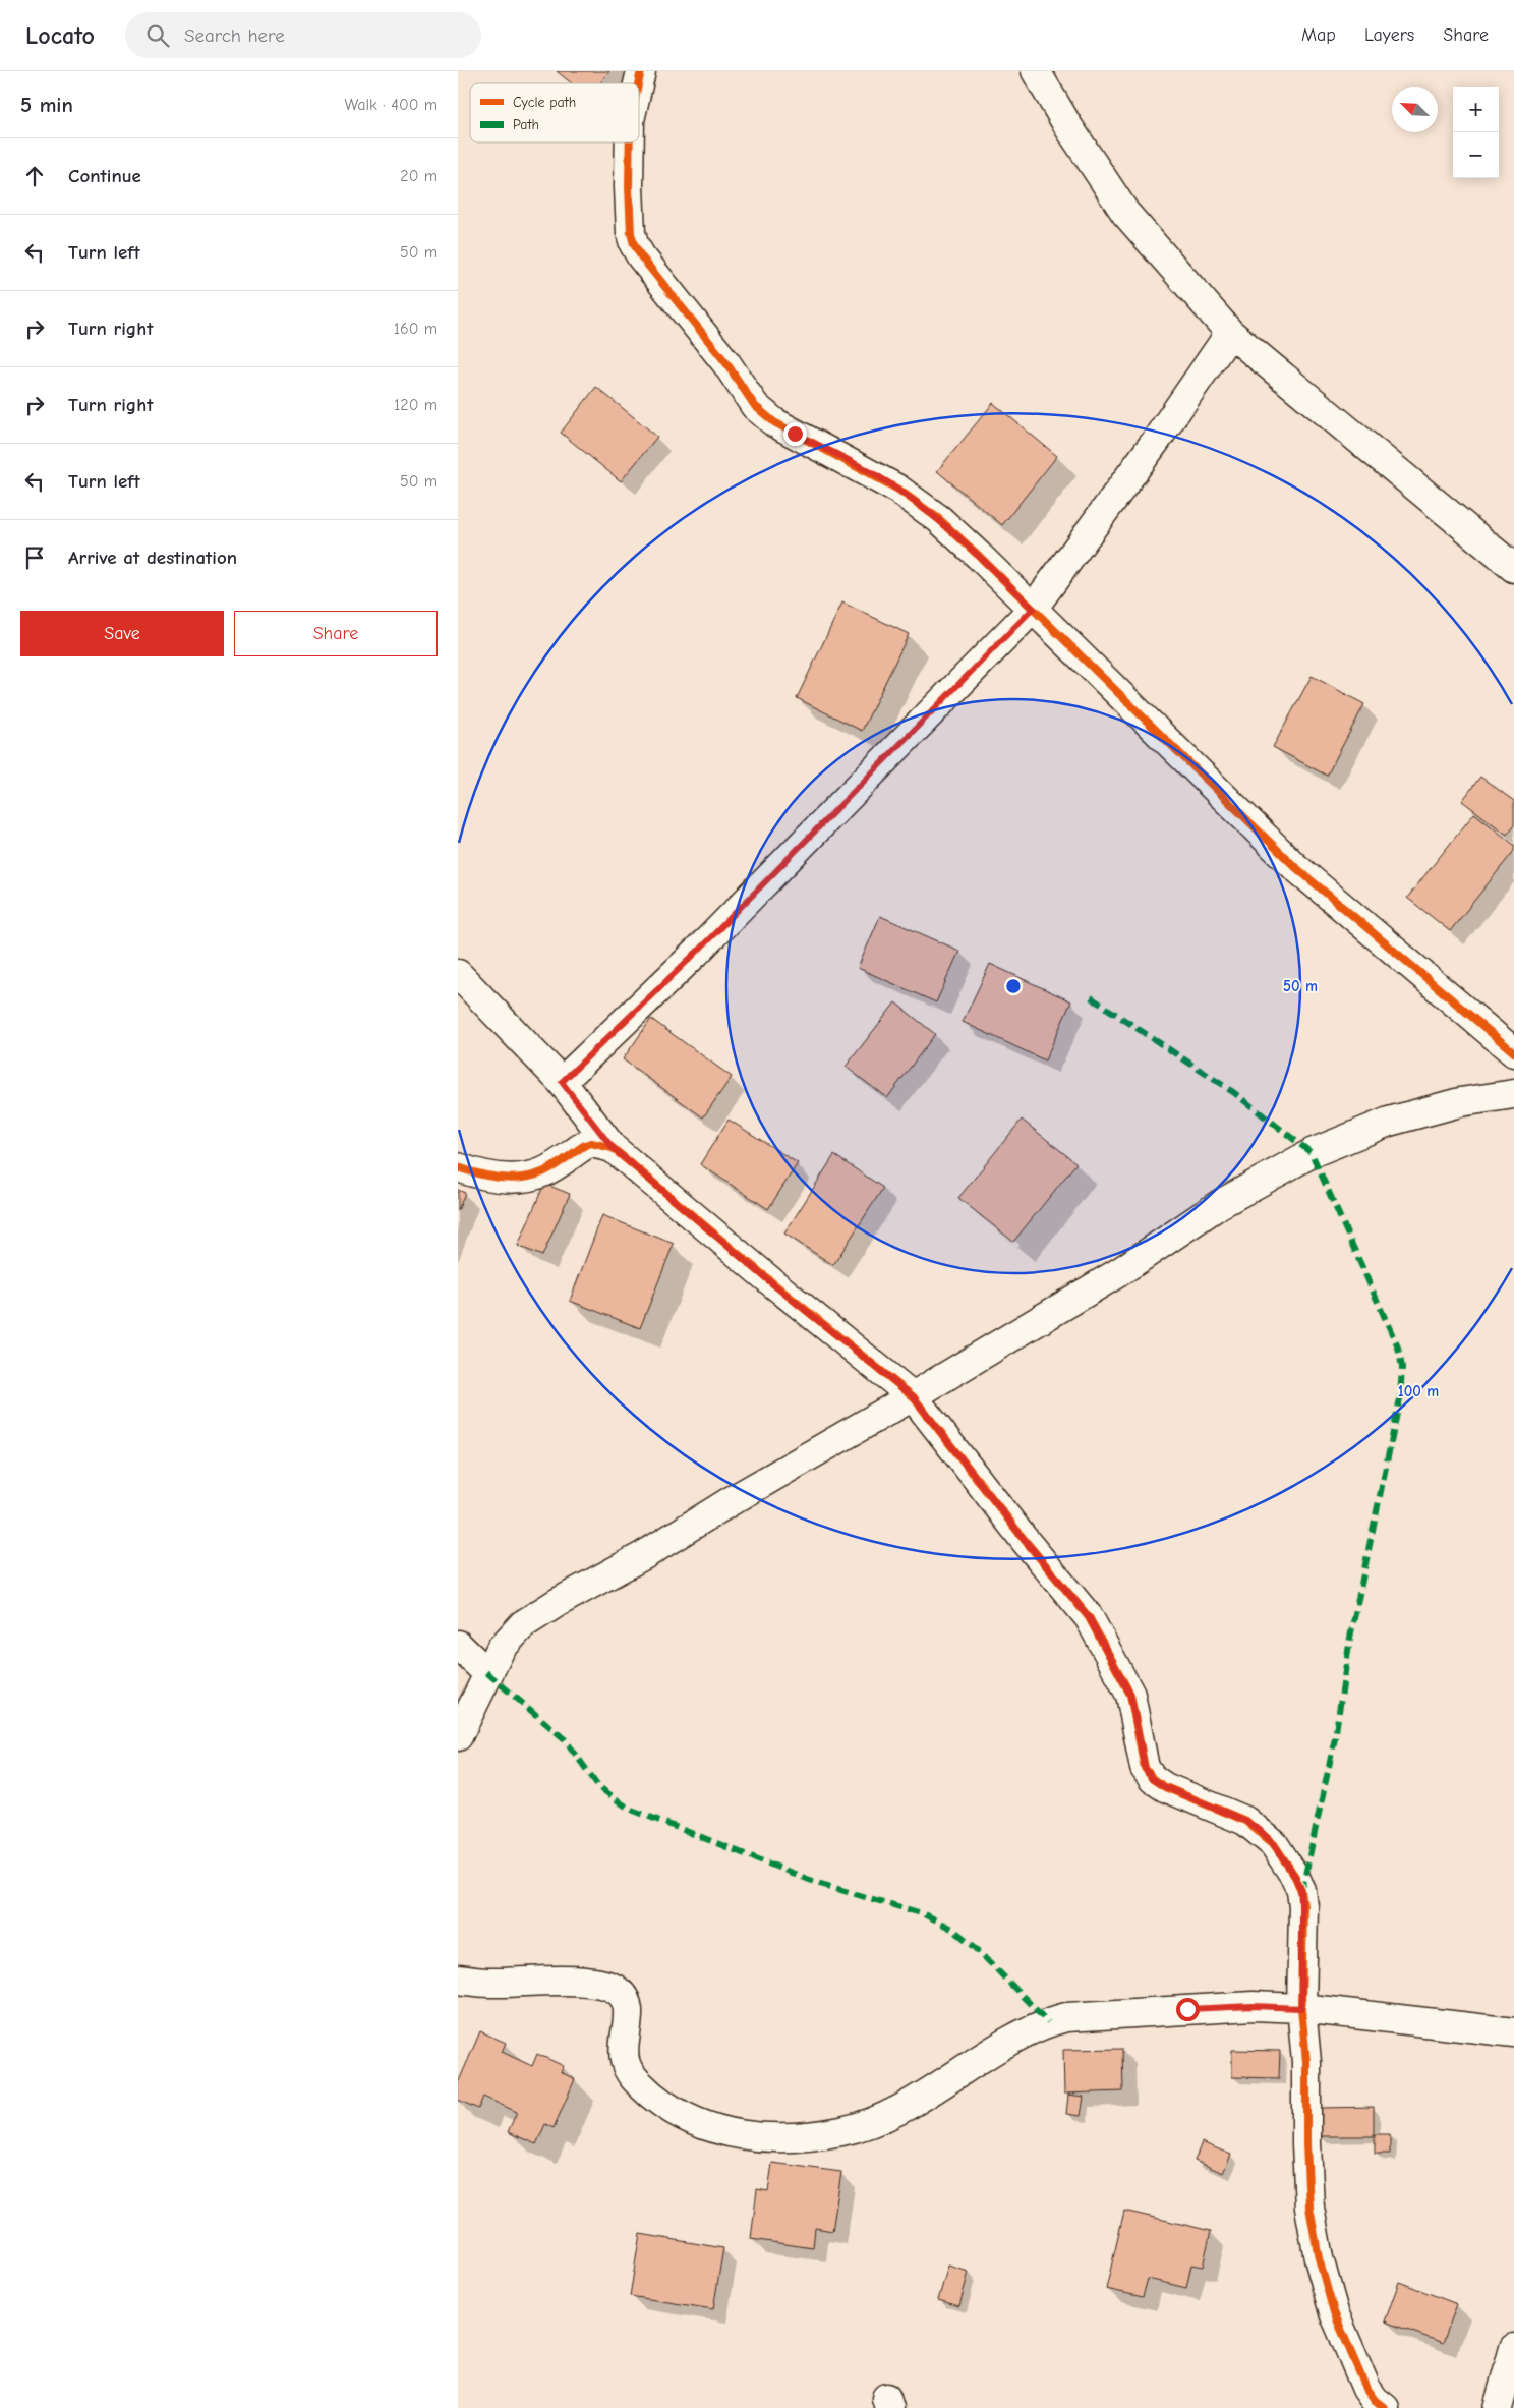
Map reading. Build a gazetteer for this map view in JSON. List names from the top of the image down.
{
  "legend": ["Cycle path", "Path"],
  "north": "top left",
  "page": {
    "header": "Locato",
    "search": "Search here",
    "nav": ["Map", "Layers", "Share"],
    "heading": ["5 min", "Walk · 400 m"],
    "map_buttons": ["+", "−"],
    "list": [
      ["Continue", "20 m"],
      ["Turn left", "50 m"],
      ["Turn right", "160 m"],
      ["Turn right", "120 m"],
      ["Turn left", "50 m"],
      "Arrive at destination"
    ],
    "buttons": ["Save", "Share"]
  },
  "rings": ["50 m", "100 m"]
}
